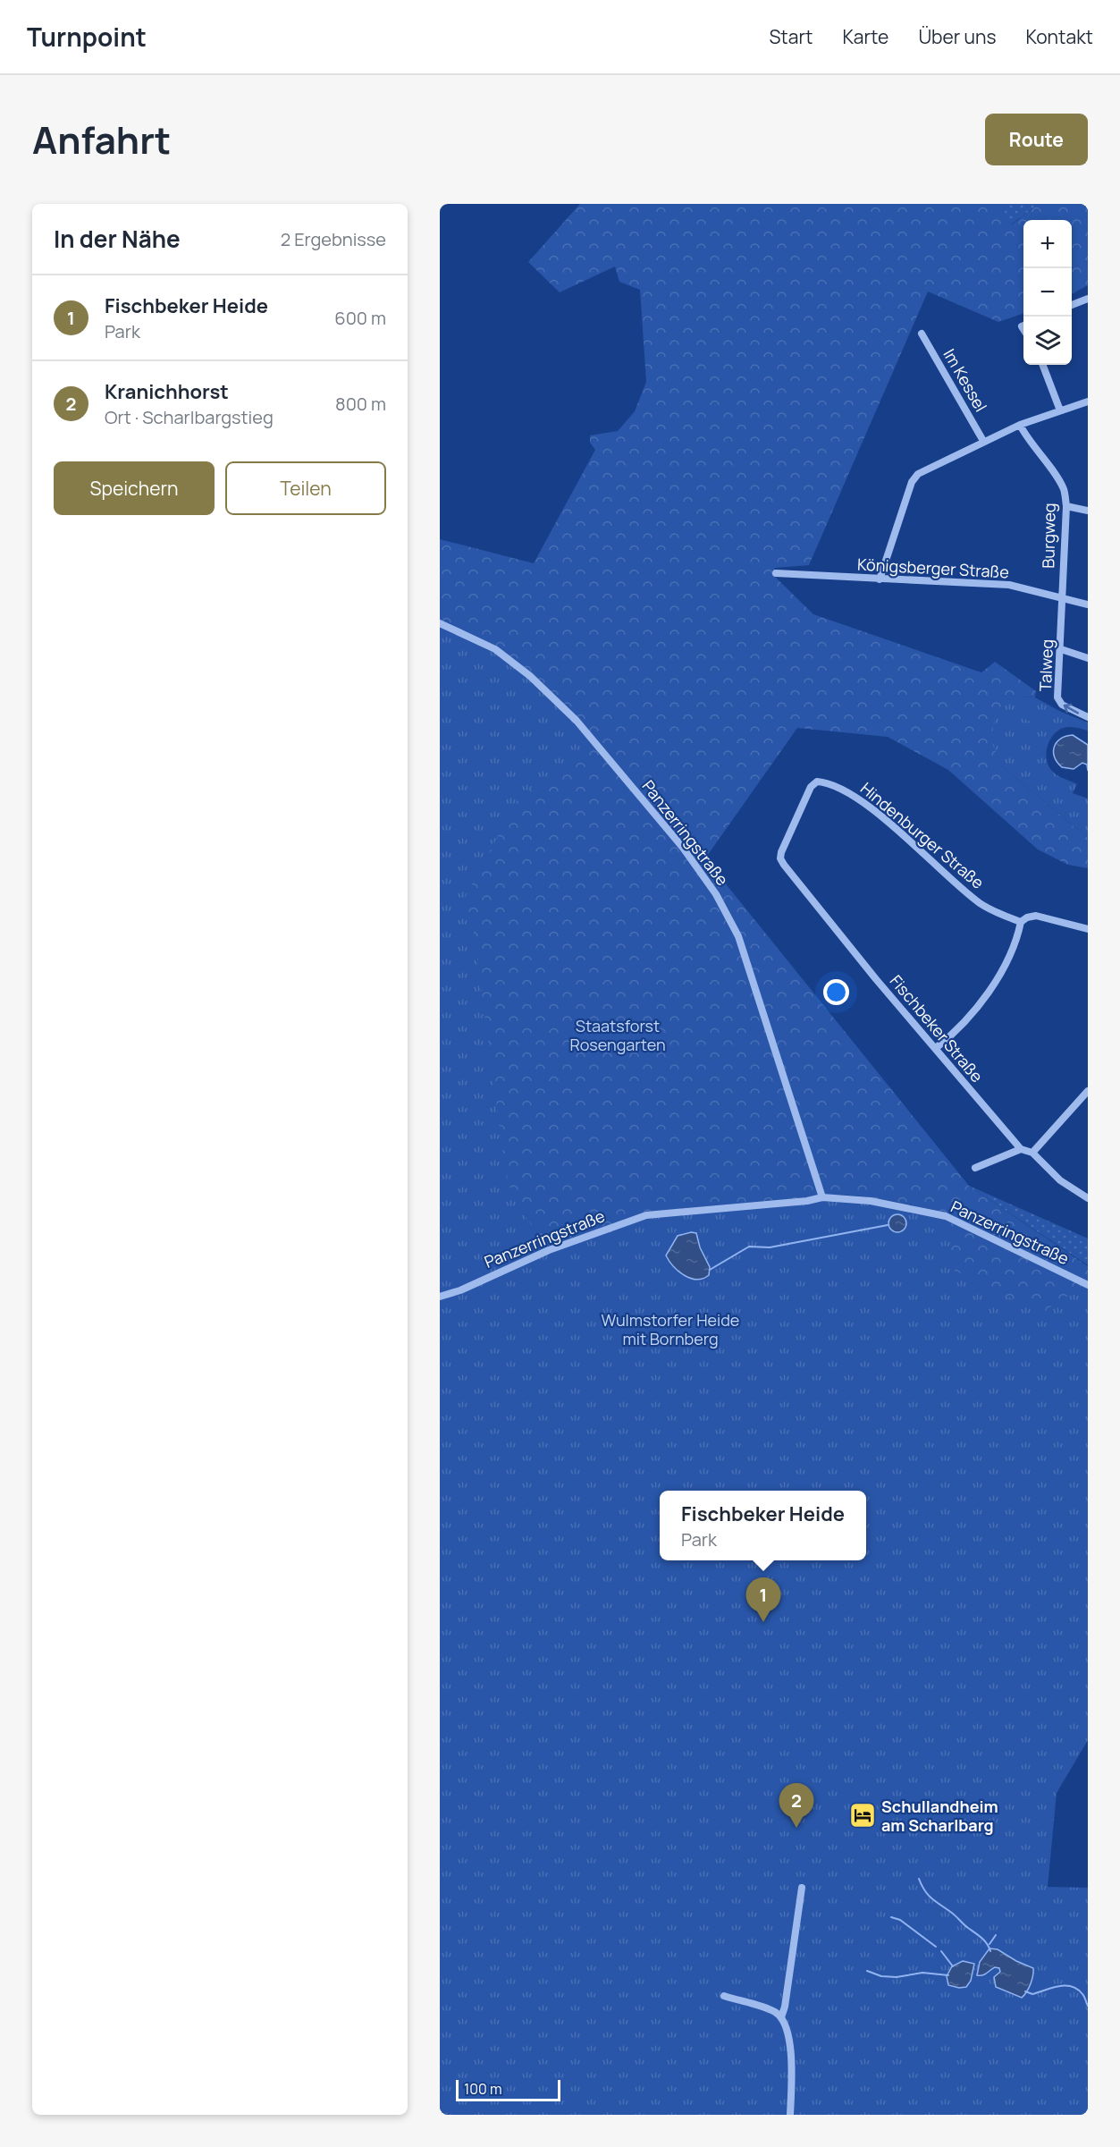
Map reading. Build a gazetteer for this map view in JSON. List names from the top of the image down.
{
  "streets": {
    "street": [
      "Im Kessel",
      "Burgweg",
      "Königsberger Straße",
      "Talweg",
      "Panzerringstraße",
      "Hindenburger Straße",
      "Fischbeker Straße"
    ]
  },
  "crossings": [
    ["Burgweg", "Königsberger Straße"],
    ["Burgweg", "Talweg"],
    ["Königsberger Straße", "Talweg"],
    ["Hindenburger Straße", "Fischbeker Straße"]
  ],
  "one_way": ["Talweg"],
  "parks": ["Staatsforst Rosengarten", "Wulmstorfer Heide mit Bornberg"],
  "places": {
    "hotel": ["Schullandheim am Scharlbarg"]
  },
  "scale_bar": "100 m",
  "page": {
    "header": "Turnpoint",
    "nav": [
      "Start",
      "Karte",
      "Über uns",
      "Kontakt"
    ],
    "title": "Anfahrt",
    "buttons": [
      "Route",
      ["Speichern", "Teilen"]
    ],
    "heading": ["In der Nähe", "2 Ergebnisse"],
    "map_buttons": ["+", "−"],
    "list": [
      {
        "mark": "1",
        "name": "Fischbeker Heide",
        "note": "Park",
        "value": "600 m"
      },
      {
        "mark": "2",
        "name": "Kranichhorst",
        "note": "Ort · Scharlbargstieg",
        "value": "800 m"
      }
    ],
    "popup": ["Fischbeker Heide", "Park"],
    "pins": ["1", "2"],
    "scale": "100 m"
  }
}
